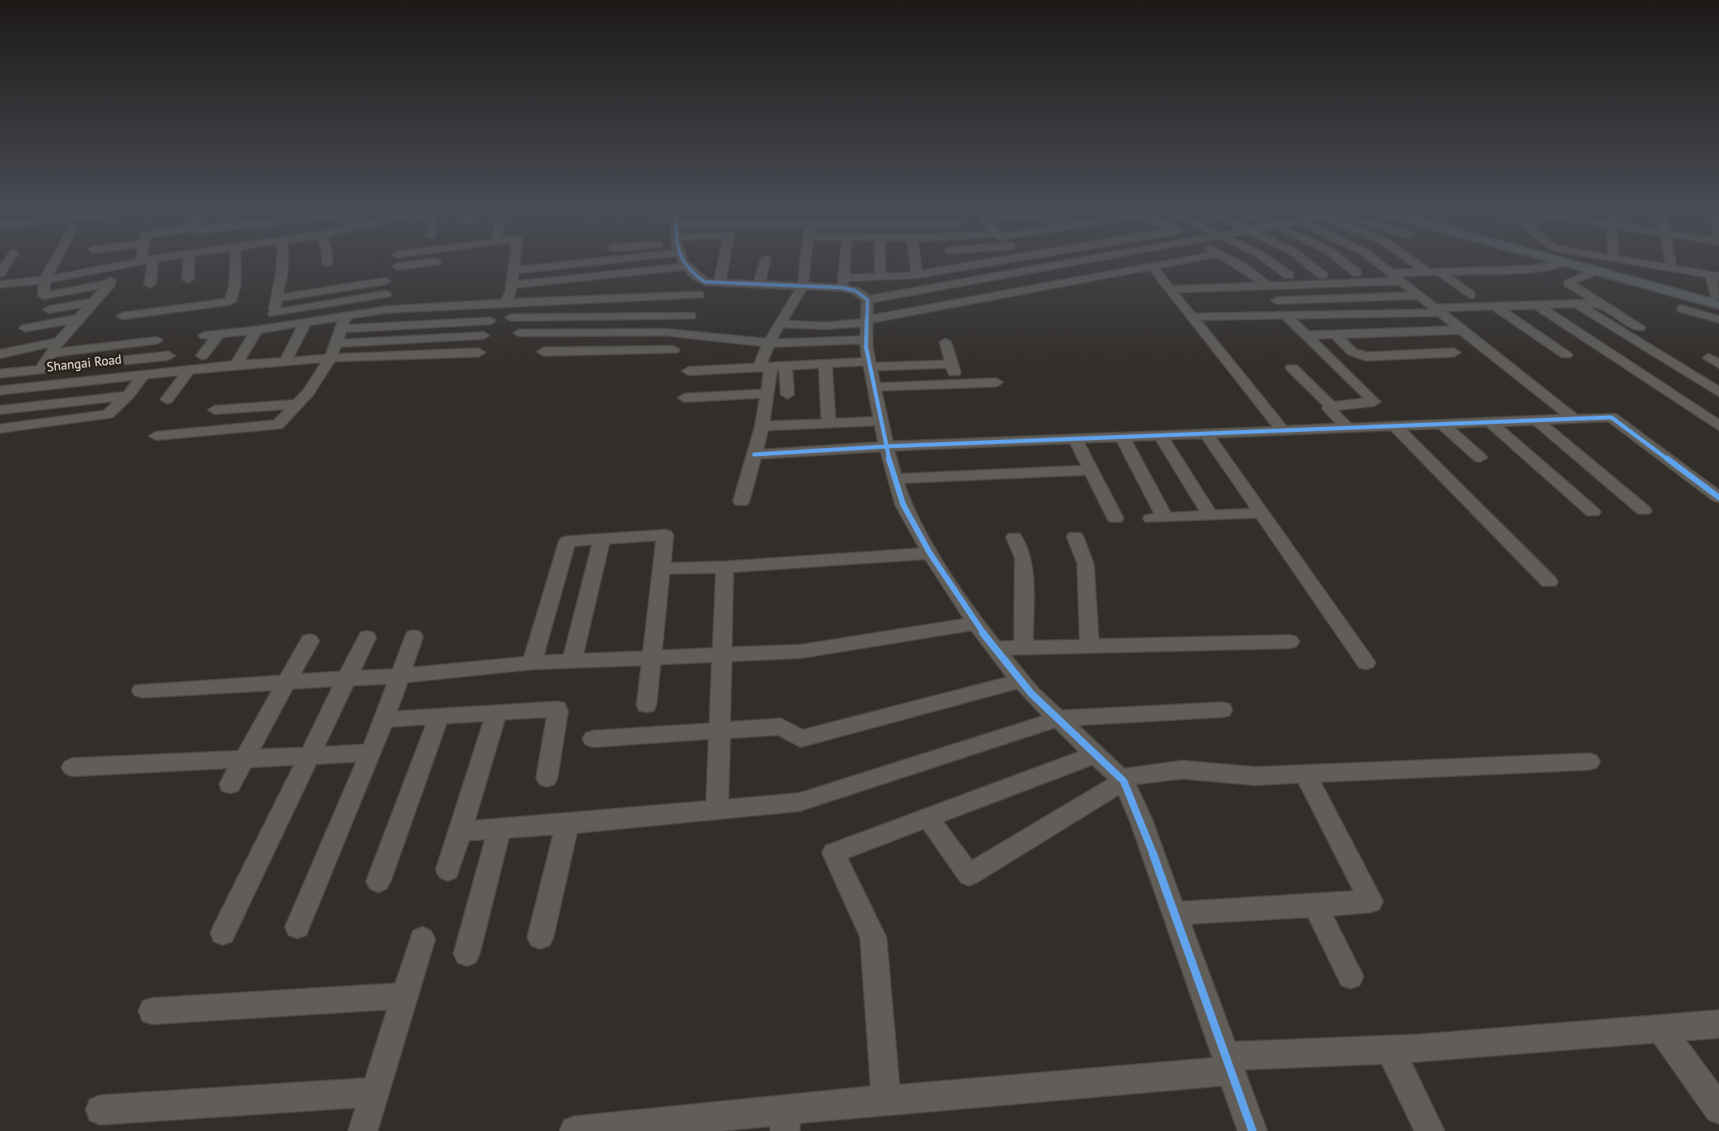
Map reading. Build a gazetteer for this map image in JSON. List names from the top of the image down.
{
  "streets": {
    "street": ["Shangai Road"]
  }
}
